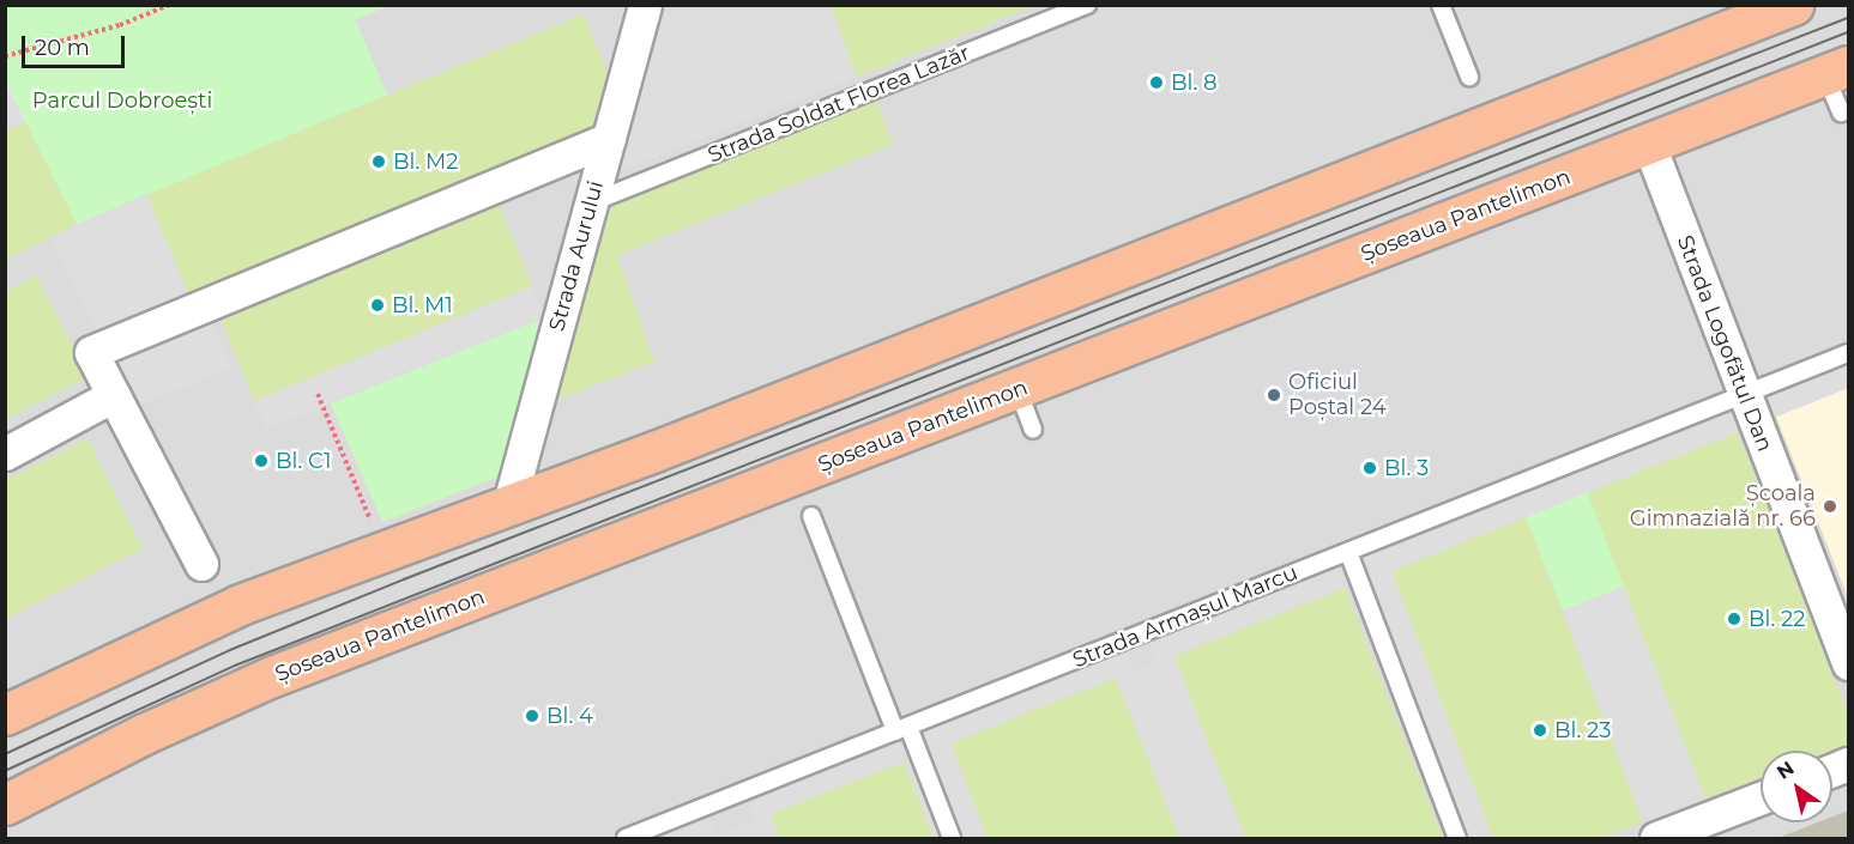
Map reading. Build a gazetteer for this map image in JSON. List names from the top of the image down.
{
  "streets": {
    "main road": ["Șoseaua Pantelimon"],
    "street": ["Strada Aurului", "Strada Logofătul Dan"],
    "lane": ["Strada Soldat Florea Lazăr", "Strada Armașul Marcu"]
  },
  "crossings": [
    ["Strada Soldat Florea Lazăr", "Strada Aurului"],
    ["Șoseaua Pantelimon", "Strada Logofătul Dan"],
    ["Strada Logofătul Dan", "Strada Armașul Marcu"]
  ],
  "parks": ["Parcul Dobroești"],
  "places": [
    "Bl. 8",
    "Bl. M2",
    "Bl. M1",
    "Oficiul Poștal 24",
    "Bl. C1",
    "Bl. 3",
    "Școala Gimnazială nr. 66",
    "Bl. 22",
    "Bl. 4",
    "Bl. 23"
  ],
  "scale_bar": "20 m",
  "north": "top left"
}
